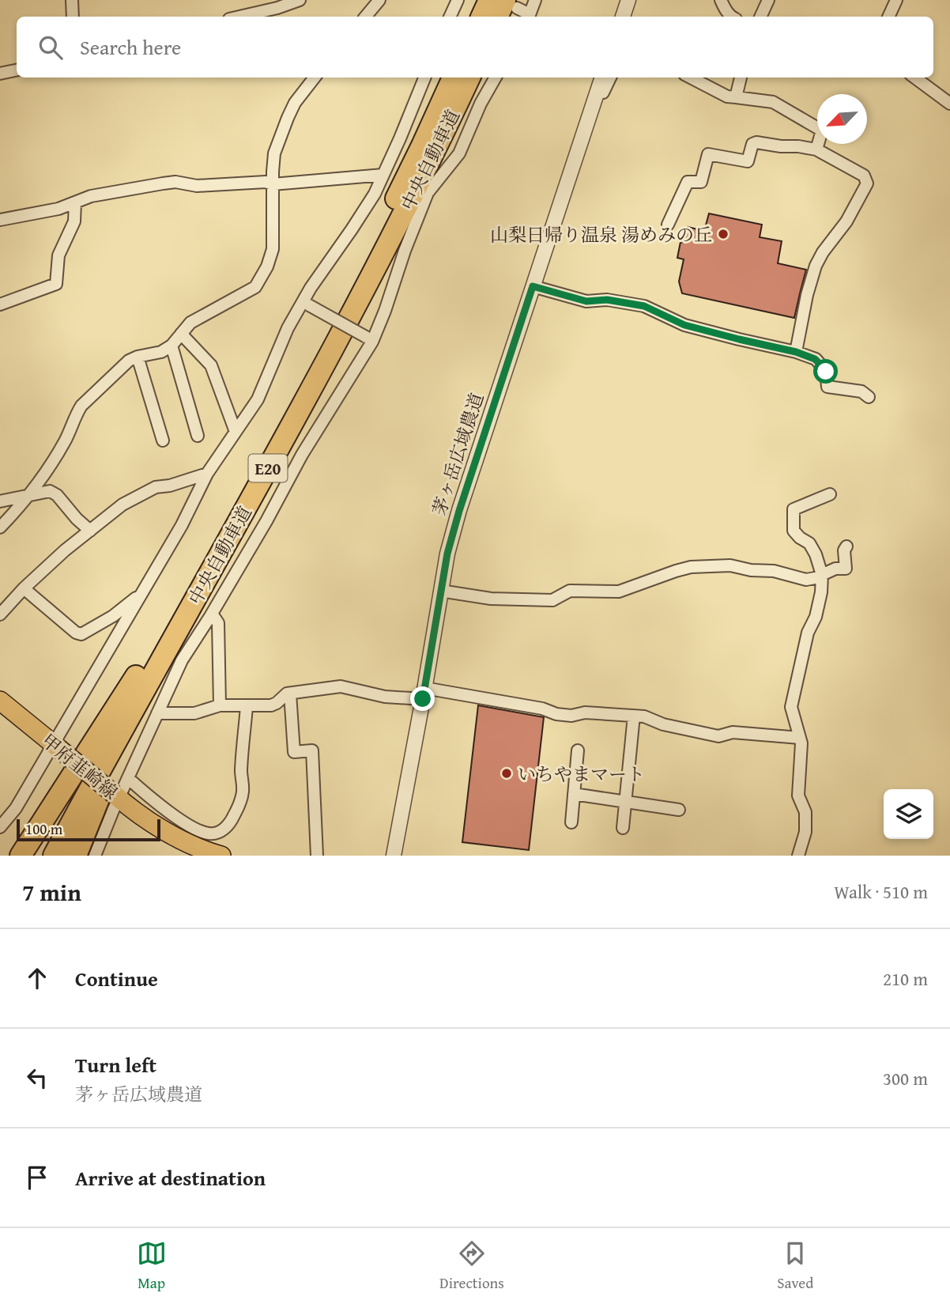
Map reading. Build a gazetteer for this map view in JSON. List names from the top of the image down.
{
  "streets": {
    "highway": ["中央自動車道", "E20"],
    "main road": ["甲府韮崎線"],
    "street": ["茅ヶ岳広域農道"]
  },
  "places": ["山梨日帰り温泉 湯めみの丘", "いちやまマート"],
  "scale_bar": "100 m",
  "north": "bottom left",
  "page": {
    "search": "Search here",
    "scale": "100 m",
    "heading": ["7 min", "Walk · 510 m"],
    "list": [
      ["Continue", "210 m"],
      ["Turn left", "茅ヶ岳広域農道", "300 m"],
      "Arrive at destination"
    ],
    "nav": ["Map", "Directions", "Saved"]
  }
}
